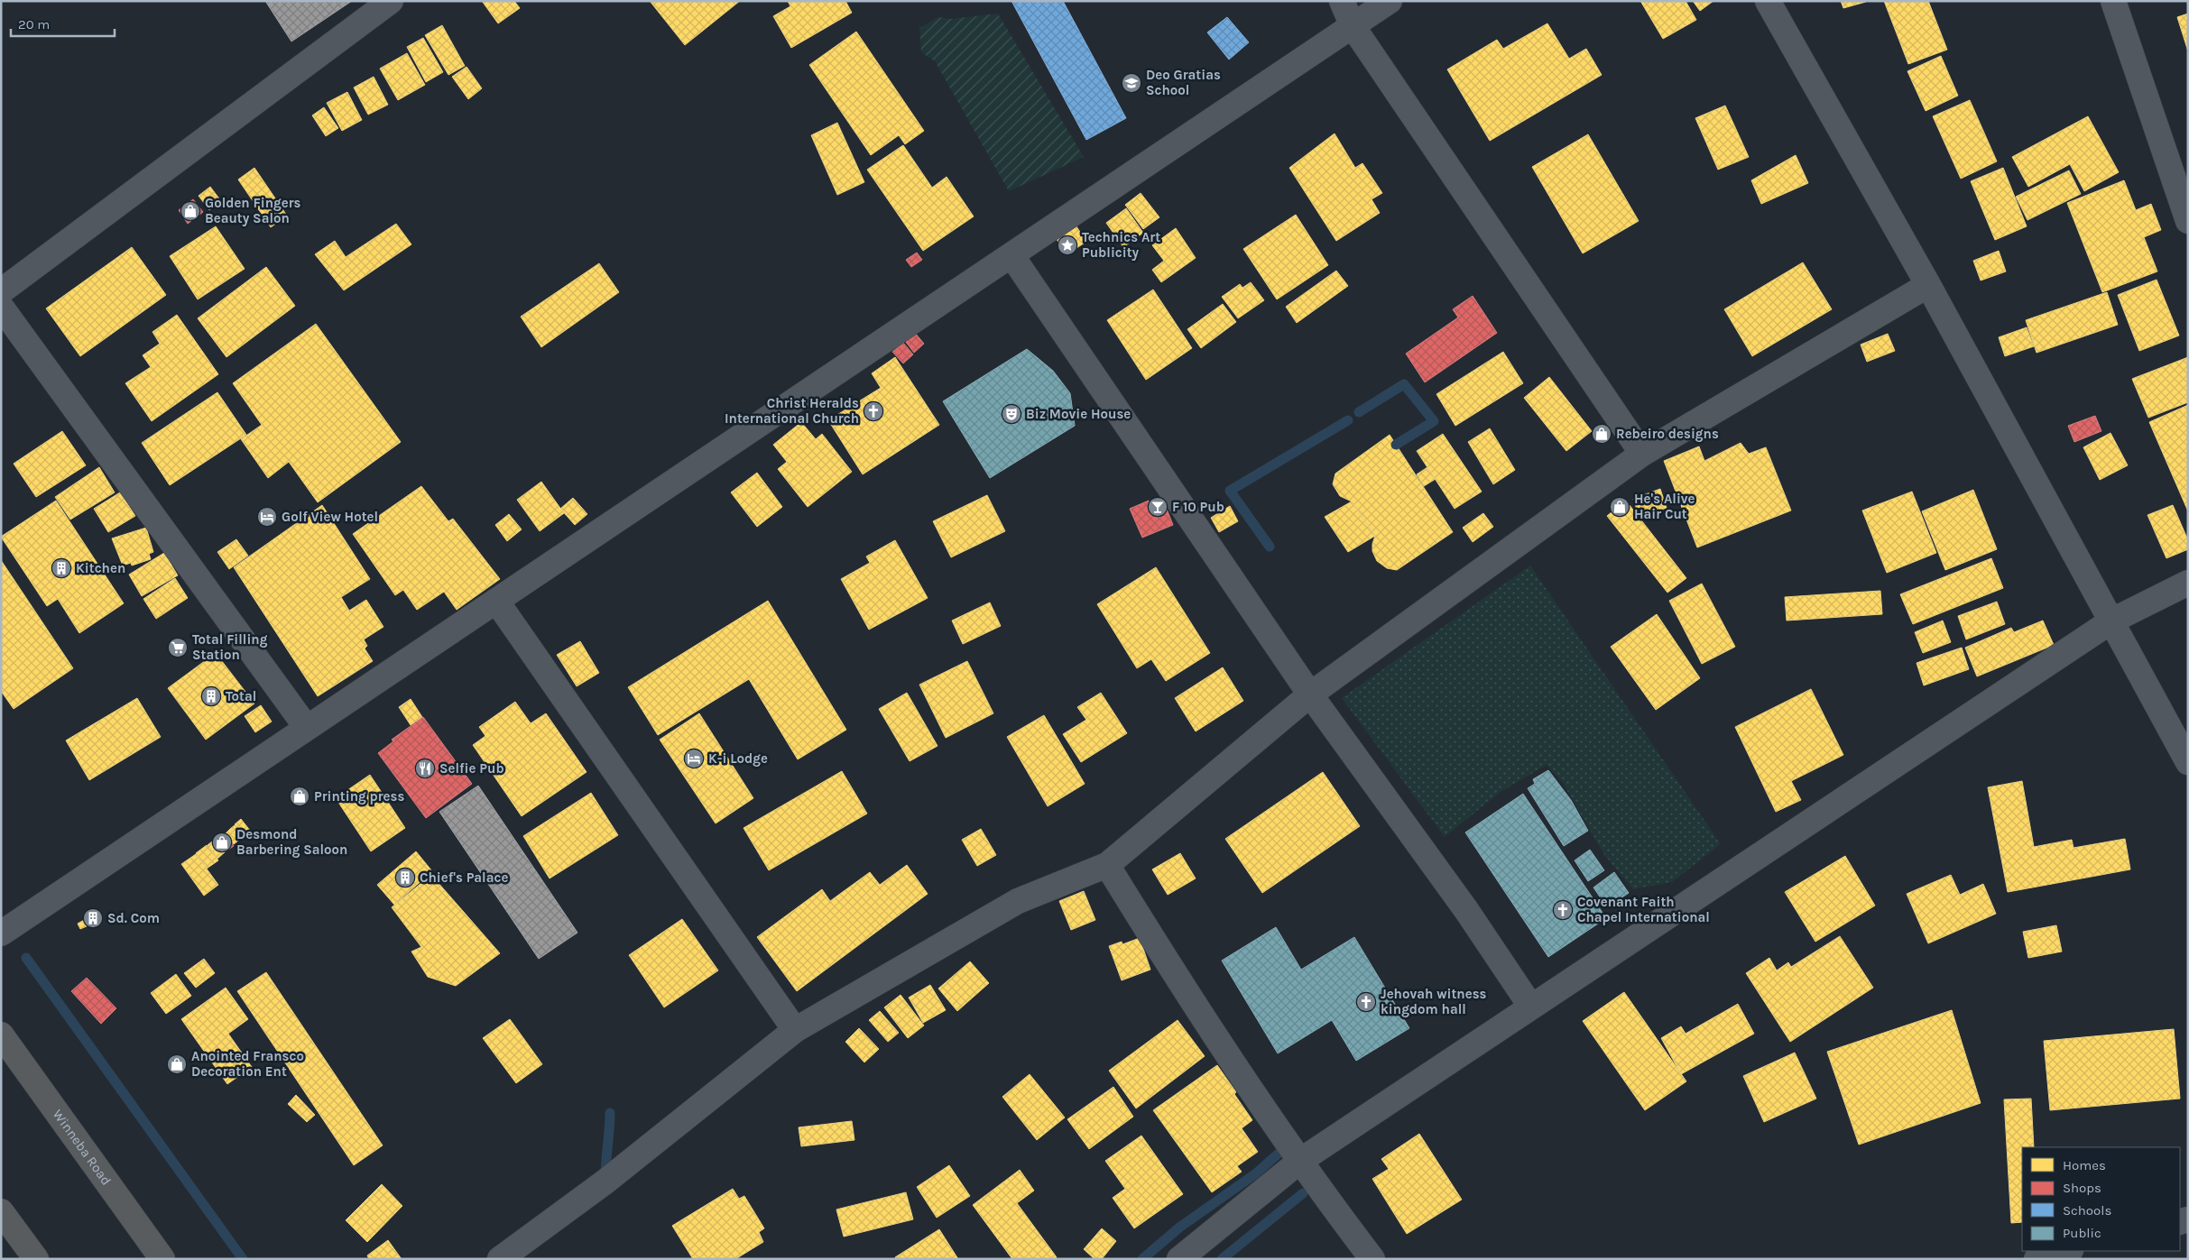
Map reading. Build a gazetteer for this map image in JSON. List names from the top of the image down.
{
  "streets": {
    "highway": ["Winneba Road"]
  },
  "places": {
    "school or university": ["Deo Gratias School"],
    "shop": [
      "Golden Fingers Beauty Salon",
      "Rebeiro designs",
      "He's Alive Hair Cut",
      "Printing press",
      "Desmond Barbering Saloon",
      "Anointed Fransco Decoration Ent"
    ],
    "place": ["Technics Art Publicity"],
    "church": ["Christ Heralds International Church", "Covenant Faith Chapel International", "Jehovah witness kingdom hall"],
    "theatre": ["Biz Movie House"],
    "bar": ["F 10 Pub"],
    "hotel": ["Golf View Hotel", "K-i Lodge"],
    "building": [
      "Kitchen",
      "Total",
      "Chief's Palace",
      "Sd. Com"
    ],
    "supermarket": ["Total Filling Station"],
    "restaurant": ["Selfie Pub"]
  },
  "legend": [
    "Homes",
    "Shops",
    "Schools",
    "Public"
  ],
  "scale_bar": "20 m"
}
